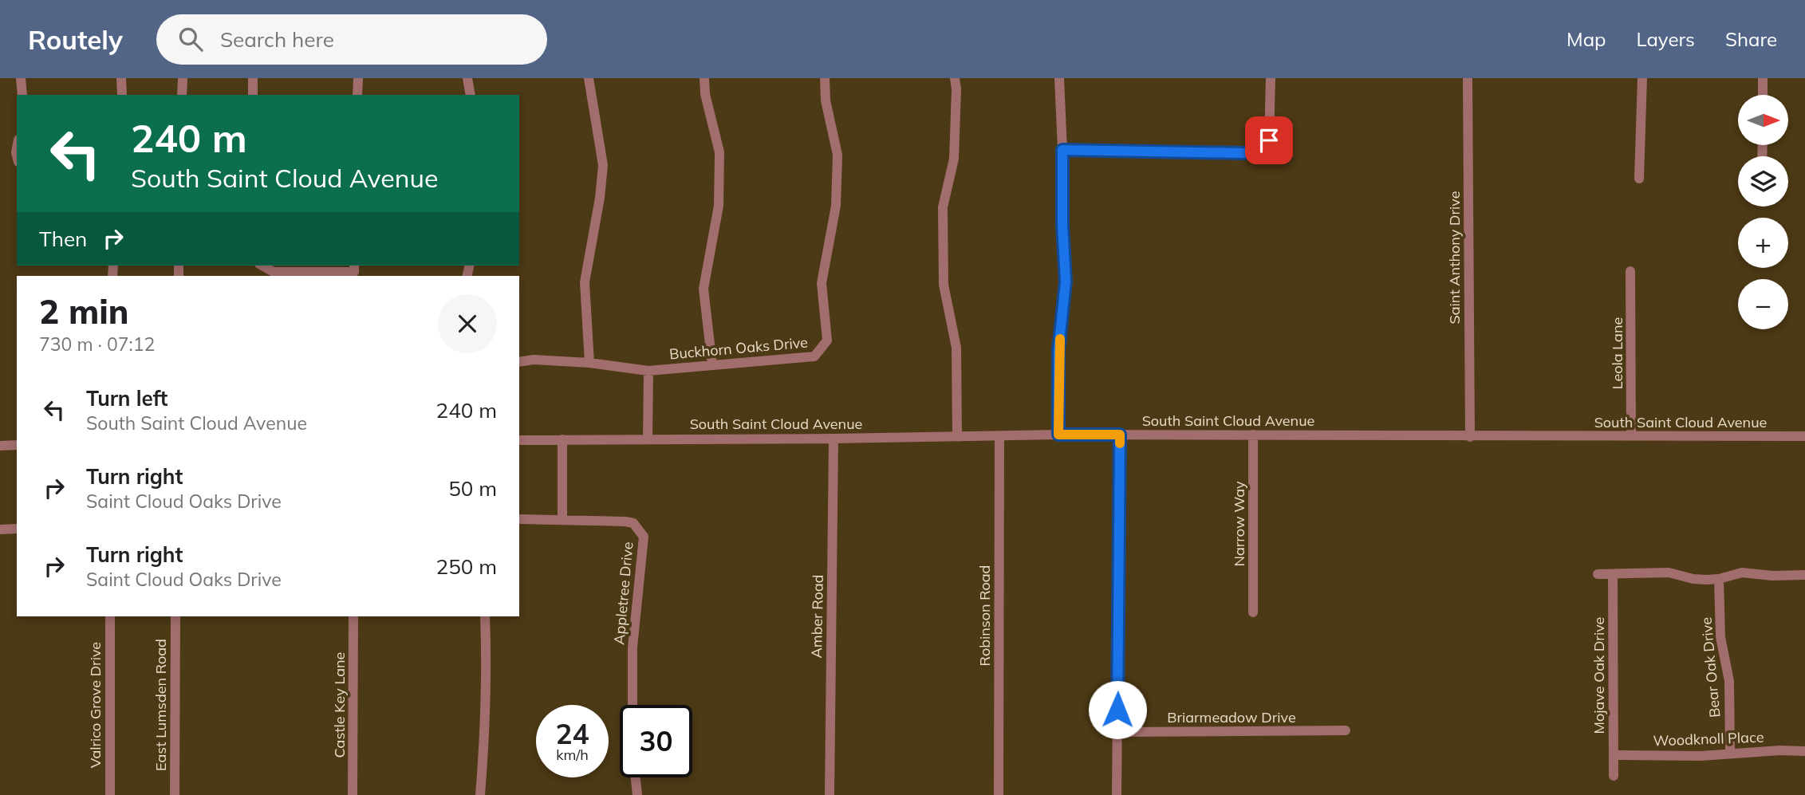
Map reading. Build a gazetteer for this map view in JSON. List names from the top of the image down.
{
  "streets": {
    "street": [
      "Saint Anthony Drive",
      "Buckhorn Oaks Drive",
      "Leola Lane",
      "South Saint Cloud Avenue",
      "Narrow Way",
      "Appletree Drive",
      "Robinson Road",
      "Amber Road",
      "Bear Oak Drive",
      "Mojave Oak Drive",
      "Valrico Grove Drive",
      "East Lumsden Road",
      "Castle Key Lane",
      "Briarmeadow Drive",
      "Woodknoll Place"
    ]
  },
  "crossings": [
    ["Saint Anthony Drive", "South Saint Cloud Avenue"],
    ["Leola Lane", "South Saint Cloud Avenue"],
    ["South Saint Cloud Avenue", "Narrow Way"],
    ["South Saint Cloud Avenue", "Robinson Road"],
    ["South Saint Cloud Avenue", "Amber Road"],
    ["Bear Oak Drive", "Woodknoll Place"],
    ["Mojave Oak Drive", "Woodknoll Place"]
  ],
  "north": "right",
  "page": {
    "header": "Routely",
    "search": "Search here",
    "nav": ["Map", "Layers", "Share"],
    "map_buttons": ["+", "−"],
    "turn": ["240 m", "South Saint Cloud Avenue"],
    "then": "Then",
    "heading": ["2 min", "730 m · 07:12"],
    "list": [
      {
        "name": "Turn left",
        "note": "South Saint Cloud Avenue",
        "value": "240 m"
      },
      {
        "name": "Turn right",
        "note": "Saint Cloud Oaks Drive",
        "value": "50 m"
      },
      {
        "name": "Turn right",
        "note": "Saint Cloud Oaks Drive",
        "value": "250 m"
      }
    ],
    "speed": "24 km/h",
    "limit": "30"
  }
}
